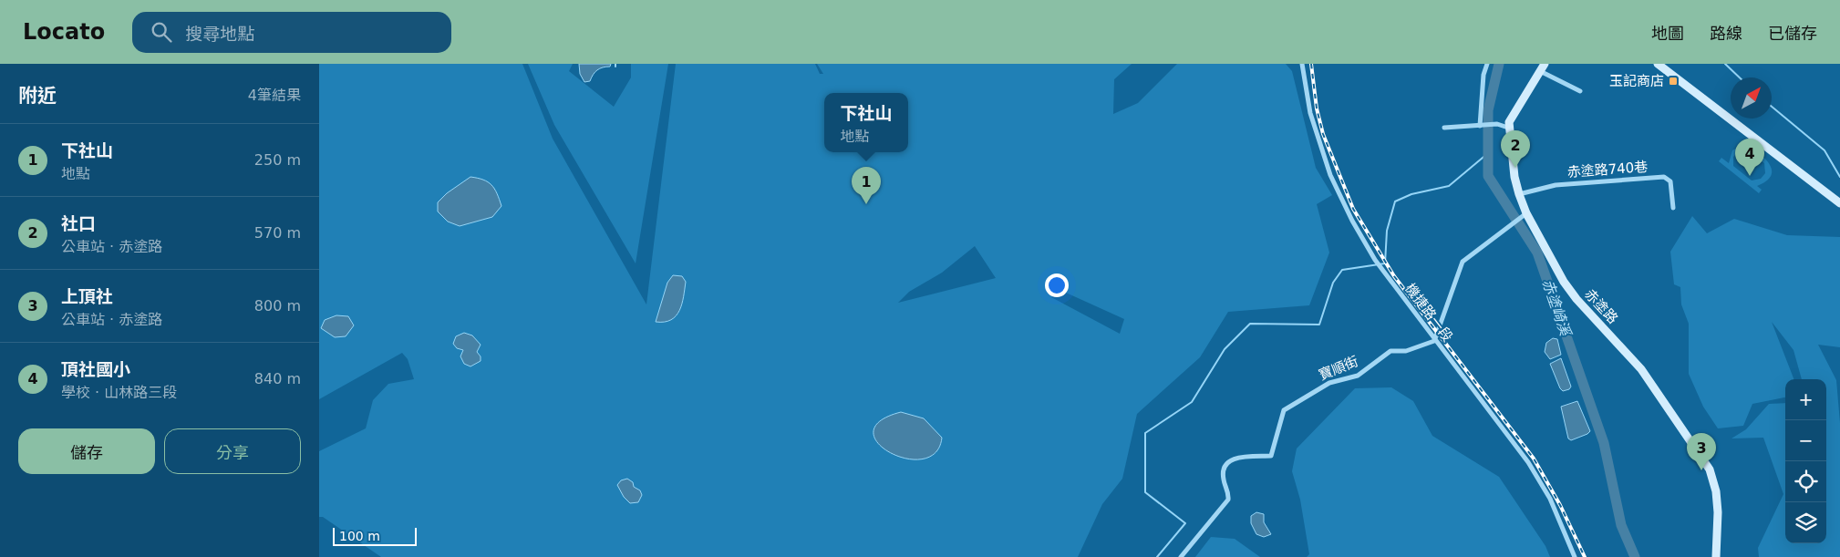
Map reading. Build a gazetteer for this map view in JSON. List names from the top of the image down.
{
  "streets": {
    "street": [
      "赤塗路740巷",
      "赤塗路",
      "機捷路一段",
      "寶順街"
    ]
  },
  "crossings": [
    ["赤塗路740巷", "赤塗路"],
    ["機捷路一段", "寶順街"]
  ],
  "water": ["赤塗崎溪"],
  "places": {
    "transit": ["玉記商店"]
  },
  "scale_bar": "100 m",
  "north": "top right",
  "page": {
    "header": "Locato",
    "search": "搜尋地點",
    "nav": ["地圖", "路線", "已儲存"],
    "heading": ["附近", "4筆結果"],
    "popup": ["下社山", "地點"],
    "list": [
      {
        "mark": "1",
        "name": "下社山",
        "note": "地點",
        "value": "250 m"
      },
      {
        "mark": "2",
        "name": "社口",
        "note": "公車站 · 赤塗路",
        "value": "570 m"
      },
      {
        "mark": "3",
        "name": "上頂社",
        "note": "公車站 · 赤塗路",
        "value": "800 m"
      },
      {
        "mark": "4",
        "name": "頂社國小",
        "note": "學校 · 山林路三段",
        "value": "840 m"
      }
    ],
    "pins": [
      "2",
      "4",
      "1",
      "3"
    ],
    "map_buttons": ["+", "−"],
    "buttons": ["儲存", "分享"],
    "scale": "100 m"
  }
}
